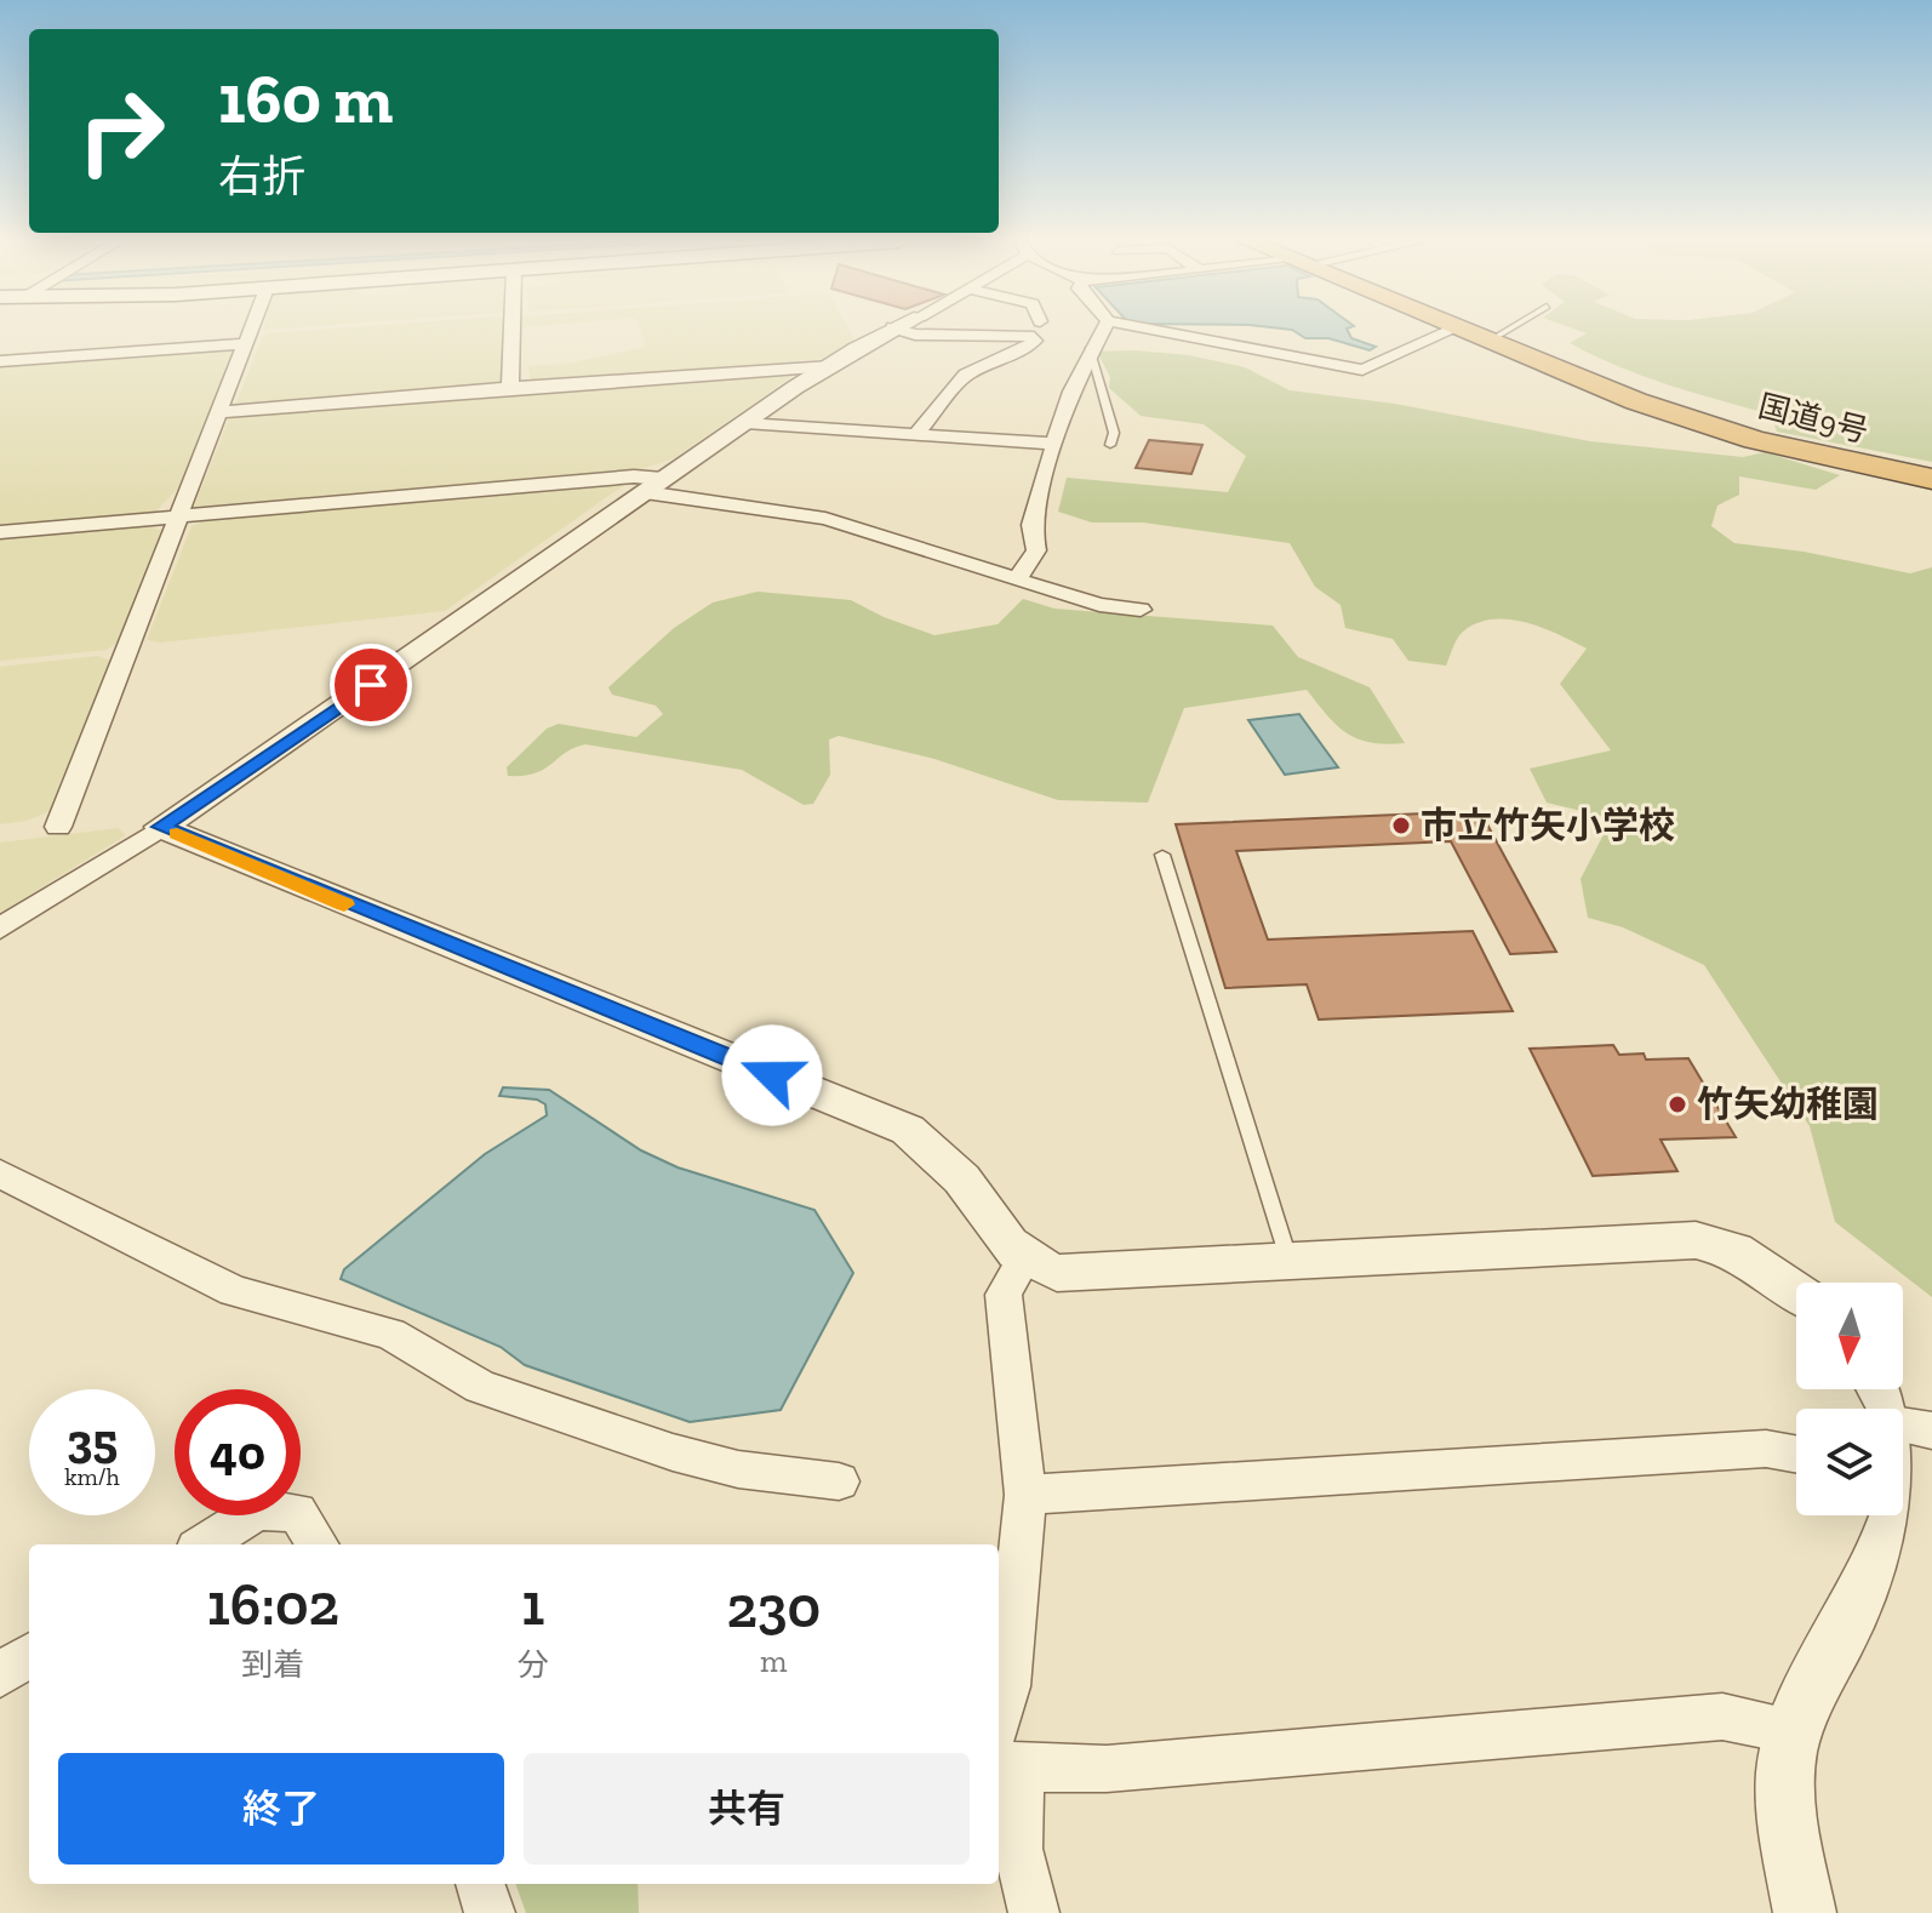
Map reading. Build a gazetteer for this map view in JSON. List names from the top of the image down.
{
  "streets": {
    "highway": ["国道9号"]
  },
  "places": ["市立竹矢小学校", "竹矢幼稚園"],
  "north": "bottom",
  "page": {
    "turn": ["160 m", "右折"],
    "speed": "35 km/h",
    "limit": "40",
    "eta": [
      "16:02",
      "到着",
      "1",
      "分",
      "230",
      "m"
    ],
    "buttons": ["終了", "共有"]
  }
}
